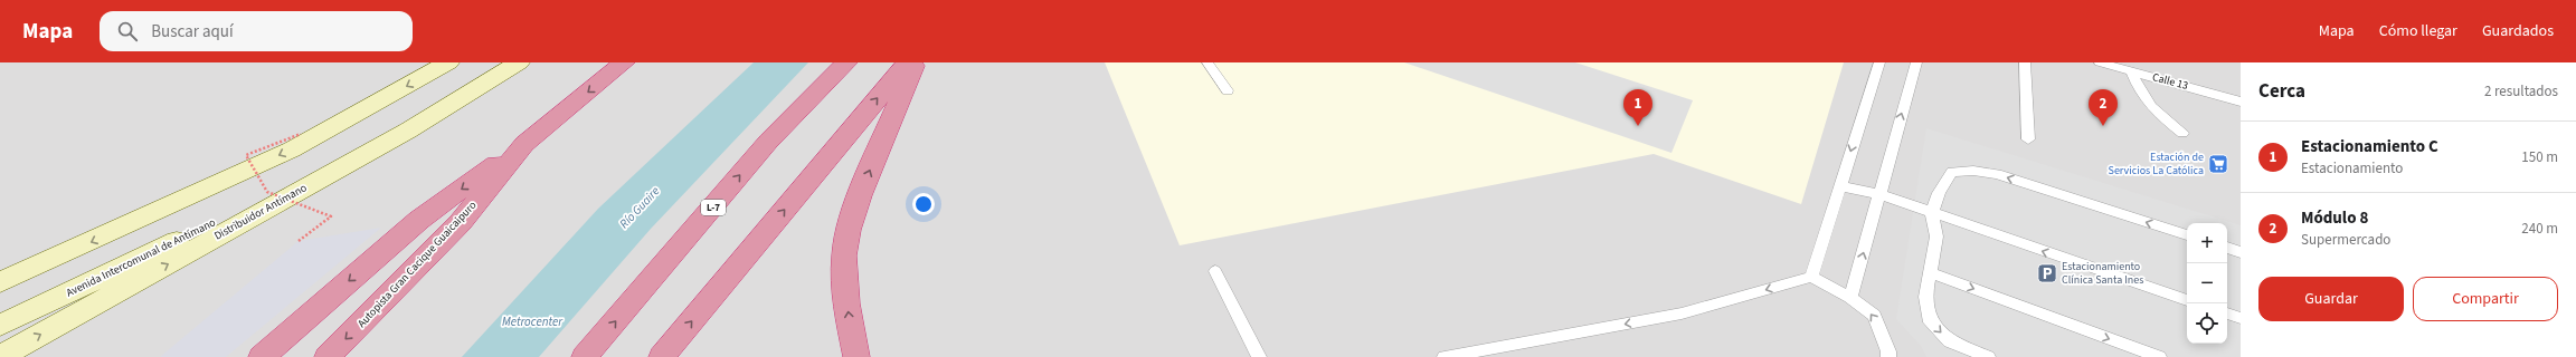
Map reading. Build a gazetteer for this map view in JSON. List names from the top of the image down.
{
  "streets": {
    "highway": ["L-7", "Autopista Gran Cacique Guaicaipuro"],
    "main road": ["Distribuidor Antímano", "Avenida Intercomunal de Antímano"],
    "lane": ["Calle 13"]
  },
  "crossings": [
    ["Distribuidor Antímano", "Avenida Intercomunal de Antímano"]
  ],
  "water": ["Río Guaire", "Metrocenter"],
  "places": {
    "supermarket": ["Estación de Servicios La Católica"],
    "parking": ["Estacionamiento Clínica Santa Ines"]
  },
  "page": {
    "header": "Mapa",
    "search": "Buscar aquí",
    "nav": ["Mapa", "Cómo llegar", "Guardados"],
    "heading": ["Cerca", "2 resultados"],
    "pins": ["1", "2"],
    "list": [
      {
        "mark": "1",
        "name": "Estacionamiento C",
        "note": "Estacionamiento",
        "value": "150 m"
      },
      {
        "mark": "2",
        "name": "Módulo 8",
        "note": "Supermercado",
        "value": "240 m"
      }
    ],
    "map_buttons": ["+", "−"],
    "buttons": ["Guardar", "Compartir"]
  }
}
